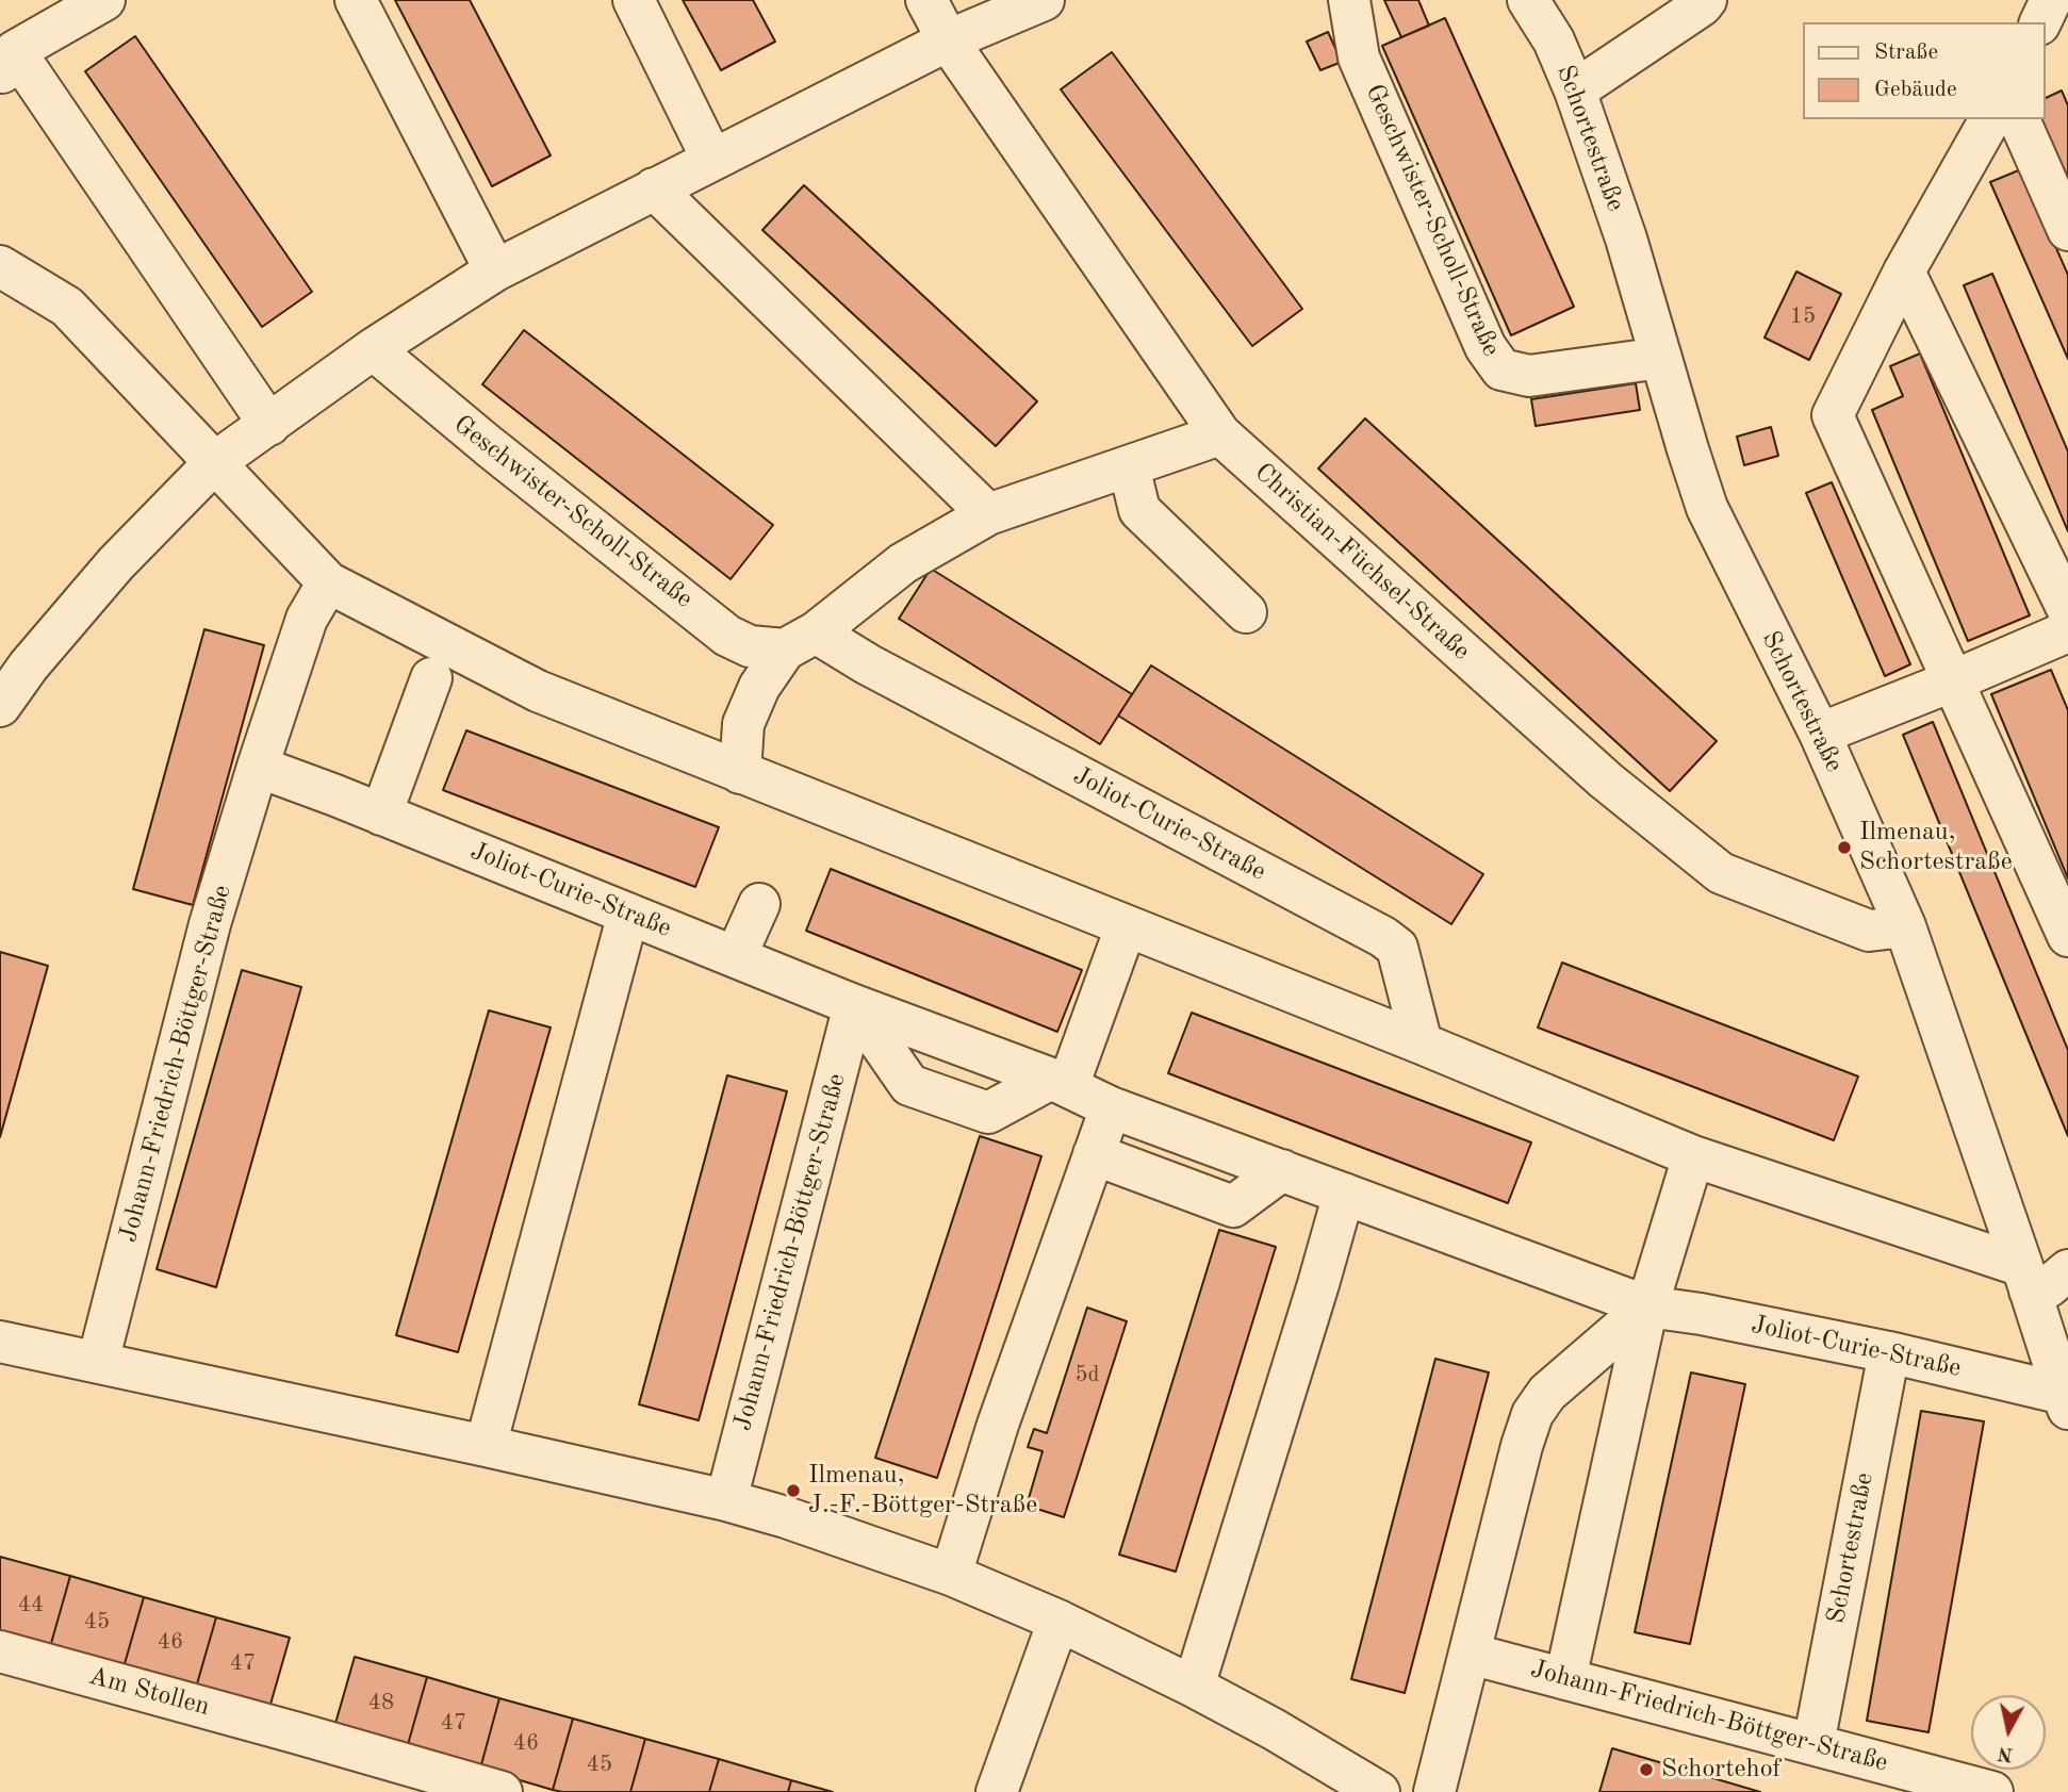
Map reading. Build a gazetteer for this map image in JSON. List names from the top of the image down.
{
  "streets": {
    "street": [
      "Schortestraße",
      "Geschwister-Scholl-Straße",
      "Christian-Füchsel-Straße",
      "Joliot-Curie-Straße",
      "Johann-Friedrich-Böttger-Straße",
      "Am Stollen"
    ]
  },
  "crossings": [
    ["Schortestraße", "Geschwister-Scholl-Straße"],
    ["Schortestraße", "Christian-Füchsel-Straße"],
    ["Schortestraße", "Joliot-Curie-Straße"],
    ["Schortestraße", "Johann-Friedrich-Böttger-Straße"],
    ["Geschwister-Scholl-Straße", "Joliot-Curie-Straße"],
    ["Joliot-Curie-Straße", "Johann-Friedrich-Böttger-Straße"]
  ],
  "places": ["Ilmenau, Schortestraße", "Ilmenau, J.-F.-Böttger-Straße", "Schortehof"],
  "house_numbers": [
    "15",
    "5d",
    "44",
    "45",
    "46",
    "47",
    "48",
    "47",
    "46",
    "45"
  ],
  "legend": ["Straße", "Gebäude"],
  "north": "bottom"
}
